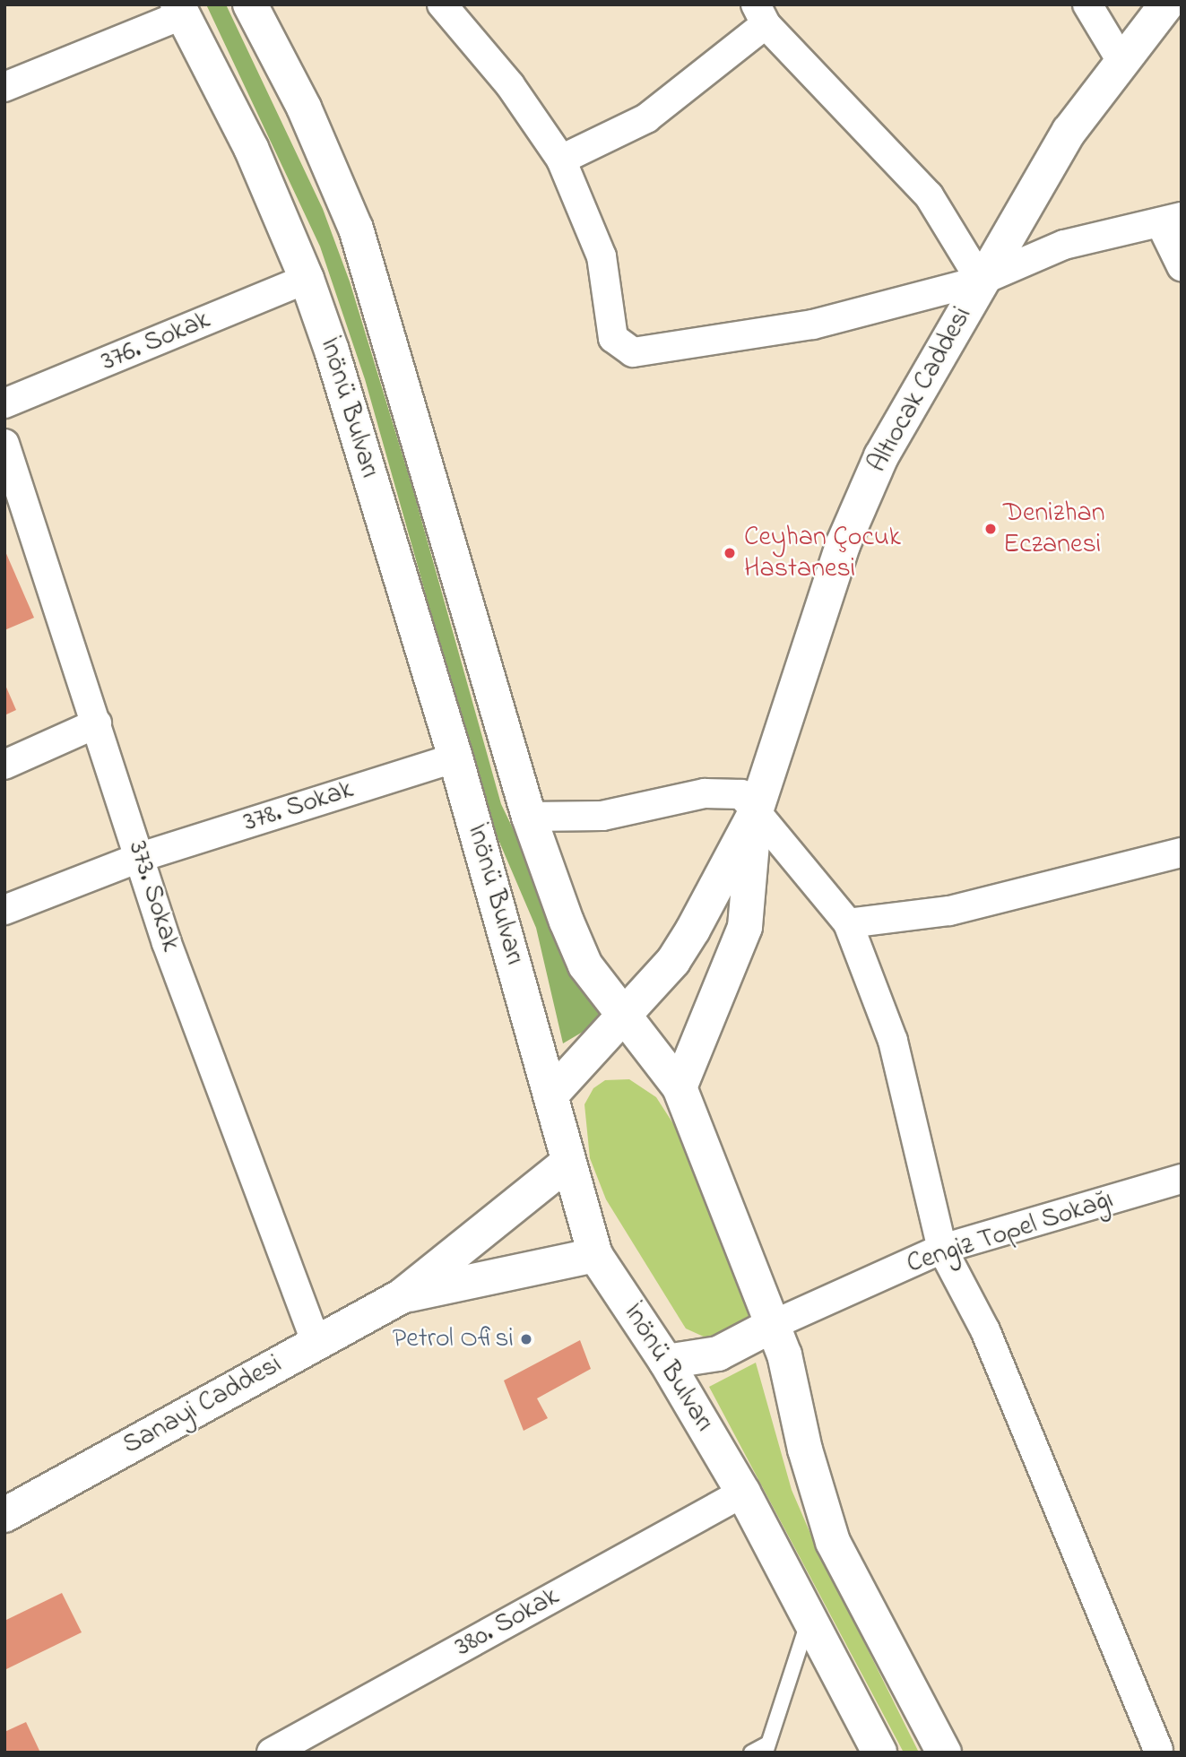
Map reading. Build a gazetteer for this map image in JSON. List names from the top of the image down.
{
  "streets": {
    "main road": ["Altıocak Caddesi", "İnönü Bulvarı", "Sanayi Caddesi"],
    "street": [
      "376. Sokak",
      "378. Sokak",
      "373. Sokak",
      "Cengiz Topel Sokağı",
      "380. Sokak"
    ]
  },
  "crossings": [
    ["376. Sokak", "İnönü Bulvarı"],
    ["Altıocak Caddesi", "İnönü Bulvarı"],
    ["İnönü Bulvarı", "378. Sokak"],
    ["İnönü Bulvarı", "Cengiz Topel Sokağı"],
    ["İnönü Bulvarı", "Sanayi Caddesi"],
    ["İnönü Bulvarı", "380. Sokak"],
    ["378. Sokak", "373. Sokak"],
    ["373. Sokak", "Sanayi Caddesi"]
  ],
  "places": ["Denizhan Eczanesi", "Ceyhan Çocuk Hastanesi", "Petrol Ofisi"]
}
